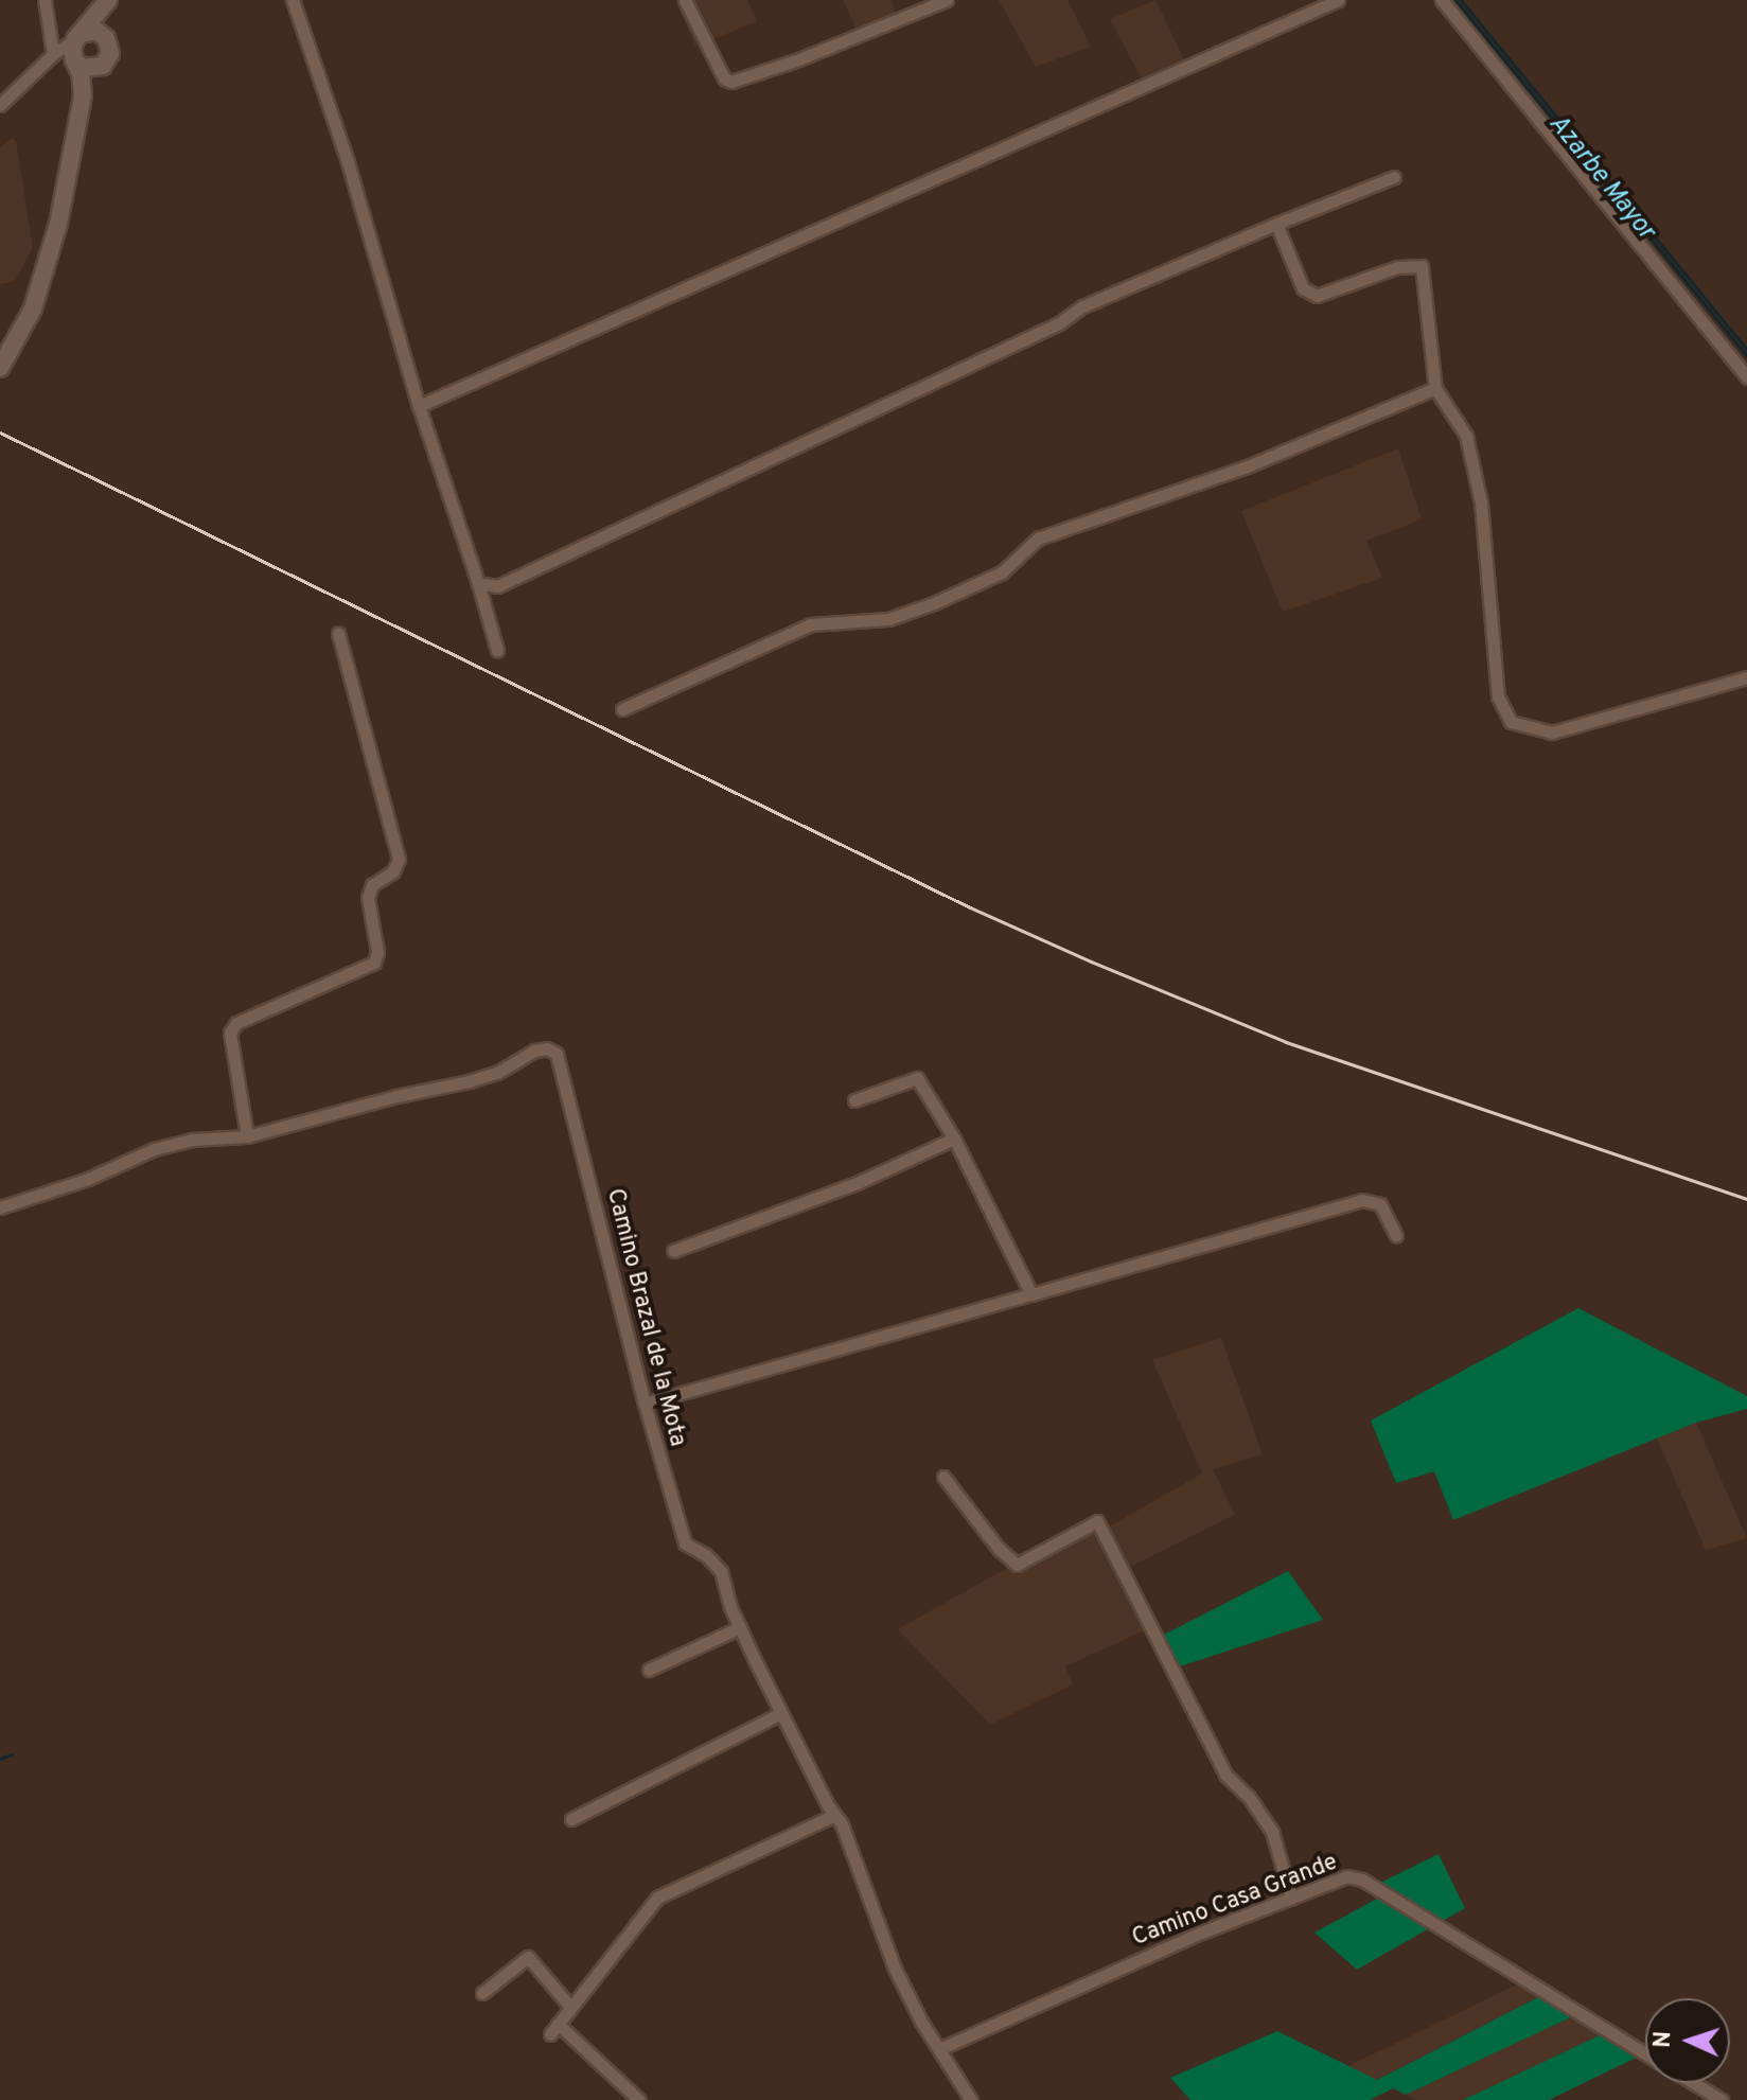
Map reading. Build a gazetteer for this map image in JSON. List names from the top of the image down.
{
  "streets": {
    "street": ["Camino Brazal de la Mota", "Camino Casa Grande"]
  },
  "crossings": [
    ["Camino Brazal de la Mota", "Camino Casa Grande"]
  ],
  "water": ["Azarbe Mayor"],
  "north": "left"
}
